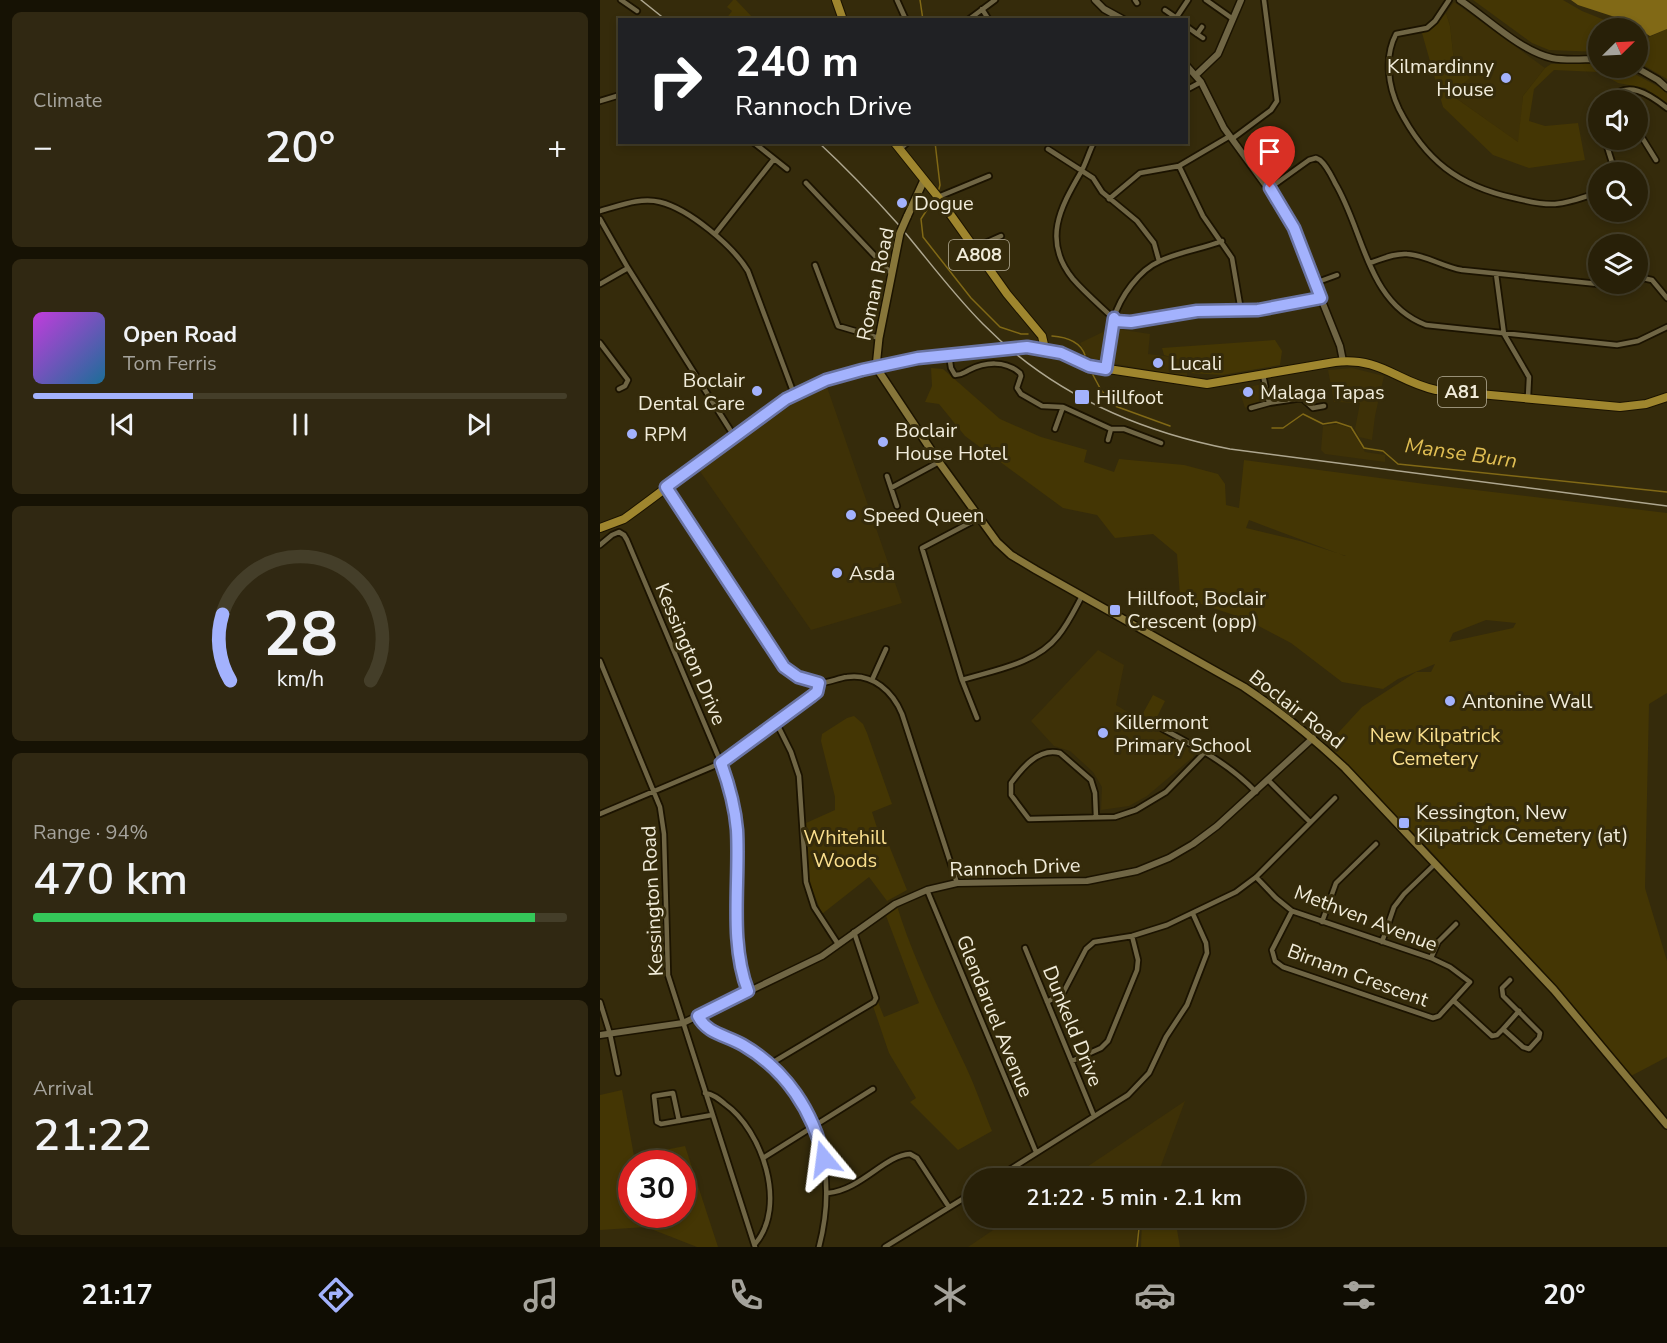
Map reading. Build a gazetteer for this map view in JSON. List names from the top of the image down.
{
  "streets": {
    "main road": [
      "A808",
      "Roman Road",
      "A81",
      "Boclair Road"
    ],
    "street": [
      "Kessington Drive",
      "Rannoch Drive",
      "Kessington Road",
      "Methven Avenue",
      "Birnam Crescent",
      "Glendaruel Avenue",
      "Dunkeld Drive"
    ]
  },
  "crossings": [
    ["A808", "Roman Road"],
    ["A808", "A81"],
    ["Roman Road", "A81"],
    ["Roman Road", "Boclair Road"],
    ["A81", "Boclair Road"],
    ["Kessington Drive", "Rannoch Drive"],
    ["Boclair Road", "Rannoch Drive"],
    ["Rannoch Drive", "Kessington Road"],
    ["Rannoch Drive", "Glendaruel Avenue"],
    ["Methven Avenue", "Birnam Crescent"]
  ],
  "water": ["Manse Burn"],
  "parks": ["New Kilpatrick Cemetery", "Whitehill Woods"],
  "places": {
    "other": [
      "Kilmardinny House",
      "Dogue",
      "Lucali",
      "Boclair Dental Care",
      "Malaga Tapas",
      "RPM",
      "Boclair House Hotel",
      "Speed Queen",
      "Asda",
      "Antonine Wall",
      "Killermont Primary School"
    ],
    "transit": ["Hillfoot", "Hillfoot, Boclair Crescent (opp)", "Kessington, New Kilpatrick Cemetery (at)"]
  },
  "north": "top right",
  "page": {
    "tile": [
      "Climate",
      ["Range · 94%", "470 km"],
      ["Arrival", "21:22"]
    ],
    "turn": ["240 m", "Rannoch Drive"],
    "heat": ["−", "20°", "+"],
    "song": ["Open Road", "Tom Ferris"],
    "limit": "30",
    "trip": "21:22 · 5 min · 2.1 km",
    "tabs": ["21:17", "20°"],
    "gauge": ["28", "km/h"]
  }
}
